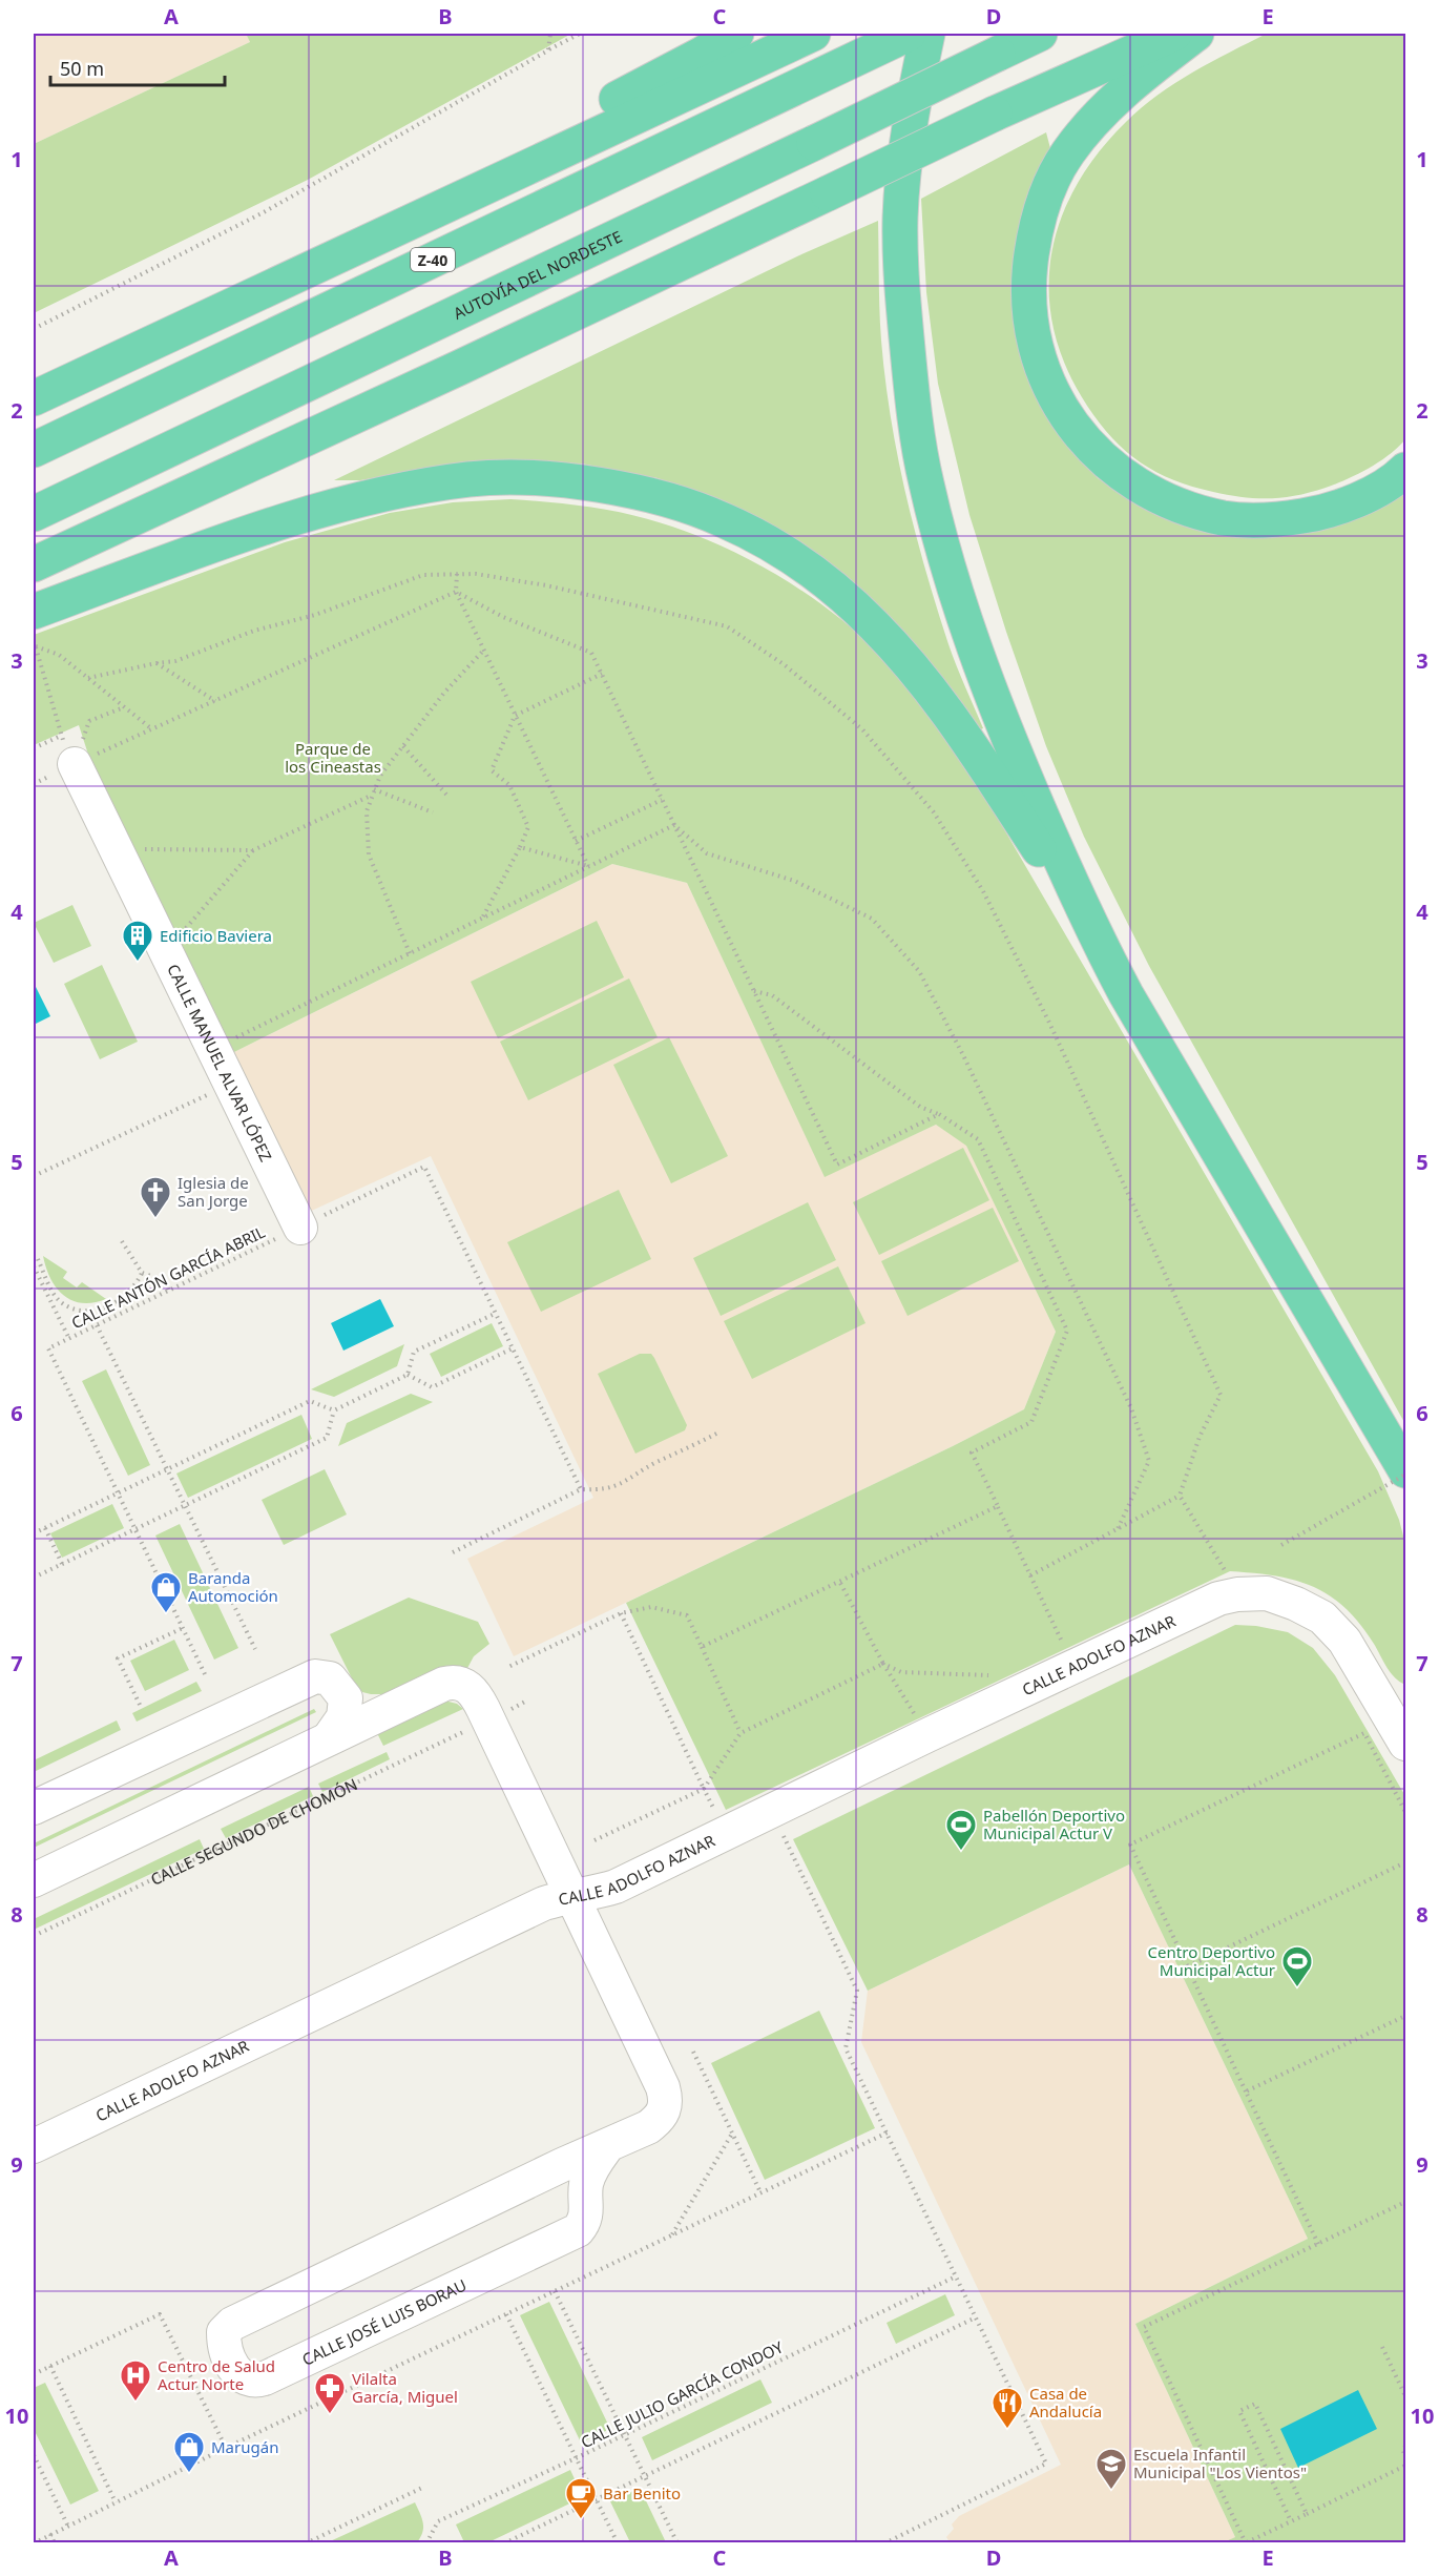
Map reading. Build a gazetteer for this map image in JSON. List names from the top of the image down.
{
  "streets": {
    "highway": ["Z-40", "AUTOVÍA DEL NORDESTE"],
    "street": ["CALLE MANUEL ALVAR LÓPEZ", "CALLE ADOLFO AZNAR", "CALLE JOSÉ LUIS BORAU"],
    "path": ["CALLE ANTÓN GARCÍA ABRIL", "CALLE SEGUNDO DE CHOMÓN", "CALLE JULIO GARCÍA CONDOY"]
  },
  "crossings": [
    ["CALLE MANUEL ALVAR LÓPEZ", "CALLE ANTÓN GARCÍA ABRIL"],
    ["CALLE ADOLFO AZNAR", "CALLE JOSÉ LUIS BORAU"]
  ],
  "parks": ["Parque de los Cineastas"],
  "places": {
    "building": ["Edificio Baviera"],
    "church": ["Iglesia de San Jorge"],
    "shop": ["Baranda Automoción", "Marugán"],
    "sports": ["Pabellón Deportivo Municipal Actur V", "Centro Deportivo Municipal Actur"],
    "hospital": ["Centro de Salud Actur Norte"],
    "pharmacy": ["Vilalta García, Miguel"],
    "restaurant": ["Casa de Andalucía"],
    "school or university": ["Escuela Infantil Municipal \"Los Vientos\""],
    "cafe": ["Bar Benito"]
  },
  "scale_bar": "50 m",
  "grid": {
    "columns": [
      "A",
      "B",
      "C",
      "D",
      "E"
    ],
    "rows": [
      "1",
      "2",
      "3",
      "4",
      "5",
      "6",
      "7",
      "8",
      "9",
      "10"
    ]
  }
}
